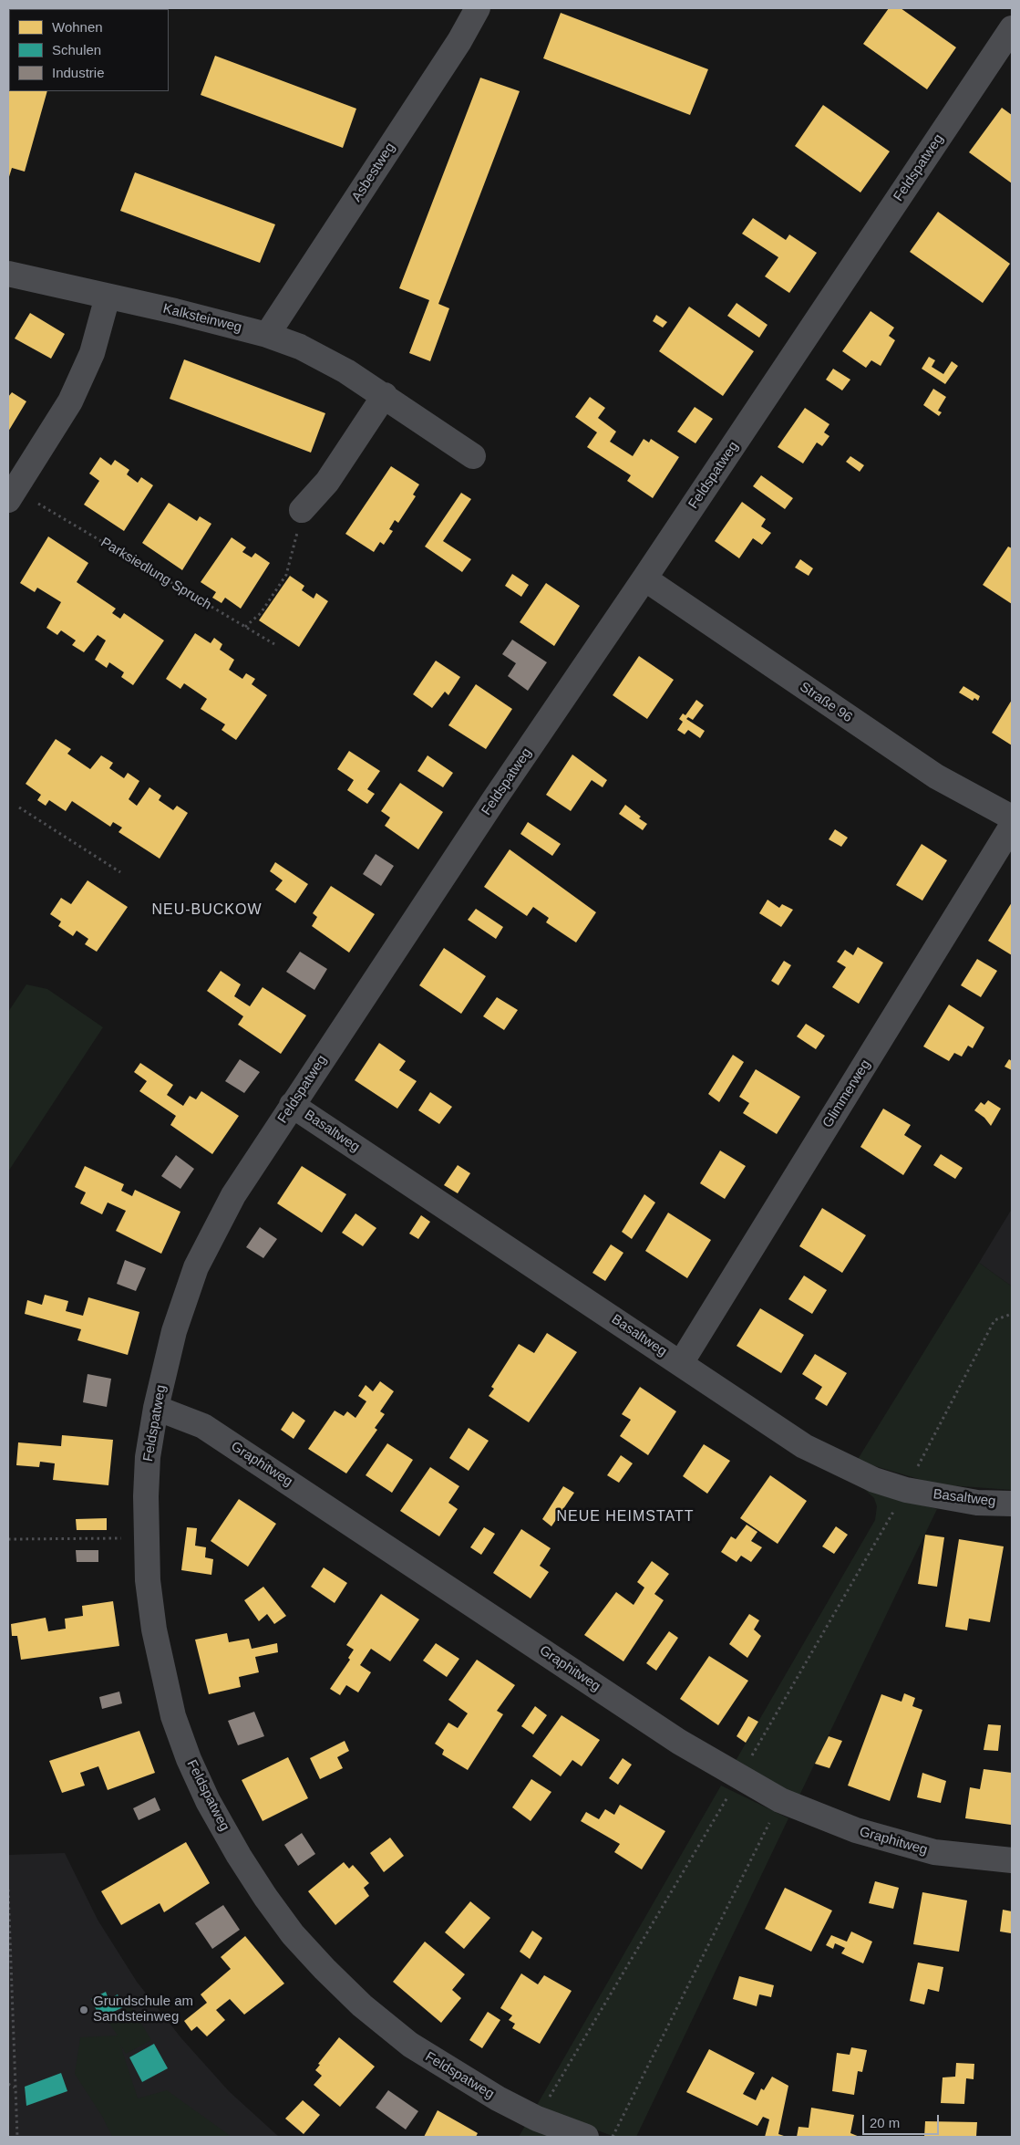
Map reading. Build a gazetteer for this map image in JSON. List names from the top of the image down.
{
  "streets": {
    "street": [
      "Feldspatweg",
      "Asbestweg",
      "Kalksteinweg",
      "Straße 96",
      "Glimmerweg",
      "Basaltweg",
      "Graphitweg"
    ],
    "path": ["Parksiedlung Spruch"]
  },
  "crossings": [
    ["Feldspatweg", "Straße 96"],
    ["Feldspatweg", "Basaltweg"],
    ["Feldspatweg", "Graphitweg"],
    ["Asbestweg", "Kalksteinweg"],
    ["Glimmerweg", "Basaltweg"]
  ],
  "districts": ["NEU-BUCKOW", "NEUE HEIMSTATT"],
  "places": ["Grundschule am Sandsteinweg"],
  "legend": ["Wohnen", "Schulen", "Industrie"],
  "scale_bar": "20 m"
}
